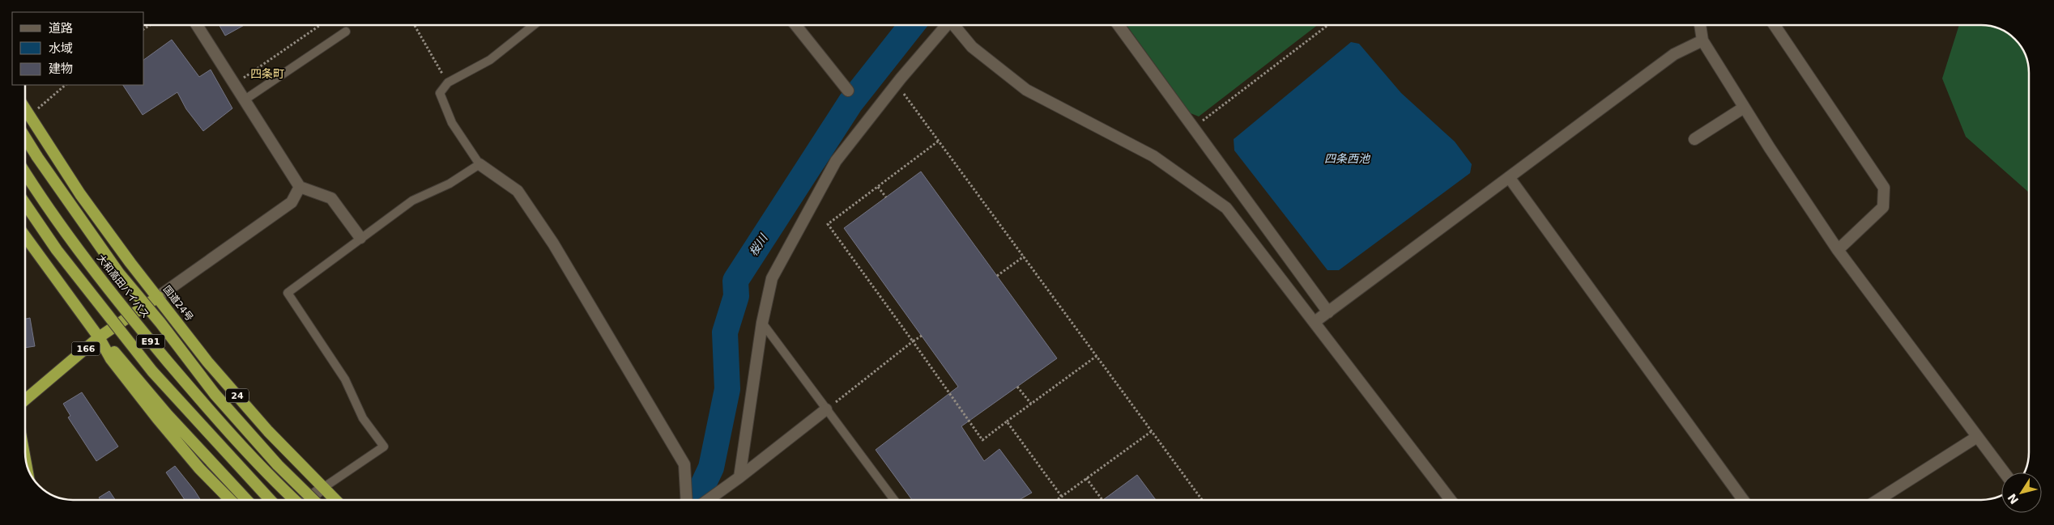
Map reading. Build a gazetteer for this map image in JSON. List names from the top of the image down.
{
  "streets": {
    "highway": [
      "大和高田バイパス",
      "国道24号",
      "E91",
      "166",
      "24"
    ]
  },
  "crossings": [
    ["国道24号", "166"]
  ],
  "districts": ["四条町"],
  "water": ["四条西池", "桜川"],
  "legend": ["道路", "水域", "建物"],
  "north": "bottom left"
}
